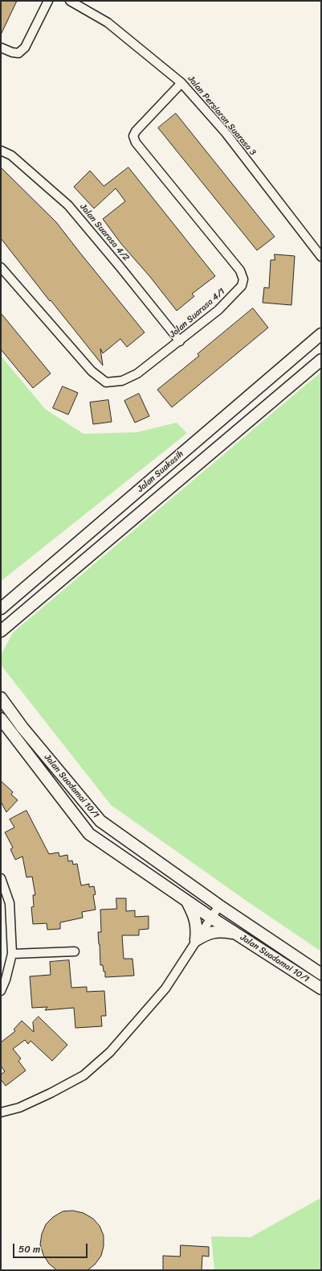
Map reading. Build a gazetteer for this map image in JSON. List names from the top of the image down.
{
  "streets": {
    "street": [
      "Jalan Persiaran Suarasa 3",
      "Jalan Suarasa 4/2",
      "Jalan Suarasa 4/1",
      "Jalan Suakasih",
      "Jalan Suadamai 10/1"
    ]
  },
  "crossings": [
    ["Jalan Persiaran Suarasa 3", "Jalan Suarasa 4/1"],
    ["Jalan Suarasa 4/2", "Jalan Suarasa 4/1"]
  ],
  "scale_bar": "50 m"
}
